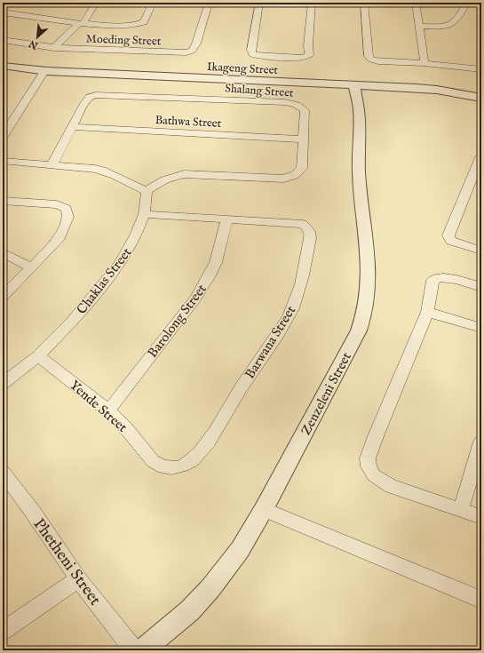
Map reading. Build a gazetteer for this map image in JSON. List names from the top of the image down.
{
  "streets": {
    "street": [
      "Moeding Street",
      "Ikageng Street",
      "Shalang Street",
      "Bathwa Street",
      "Chaklas Street",
      "Barolong Street",
      "Barwana Street",
      "Zenzeleni Street",
      "Yende Street",
      "Phetheni Street"
    ]
  },
  "crossings": [
    ["Ikageng Street", "Zenzeleni Street"],
    ["Shalang Street", "Bathwa Street"],
    ["Shalang Street", "Chaklas Street"],
    ["Chaklas Street", "Barwana Street"],
    ["Chaklas Street", "Yende Street"],
    ["Barolong Street", "Barwana Street"],
    ["Barolong Street", "Yende Street"],
    ["Barwana Street", "Yende Street"]
  ],
  "north": "bottom left"
}
